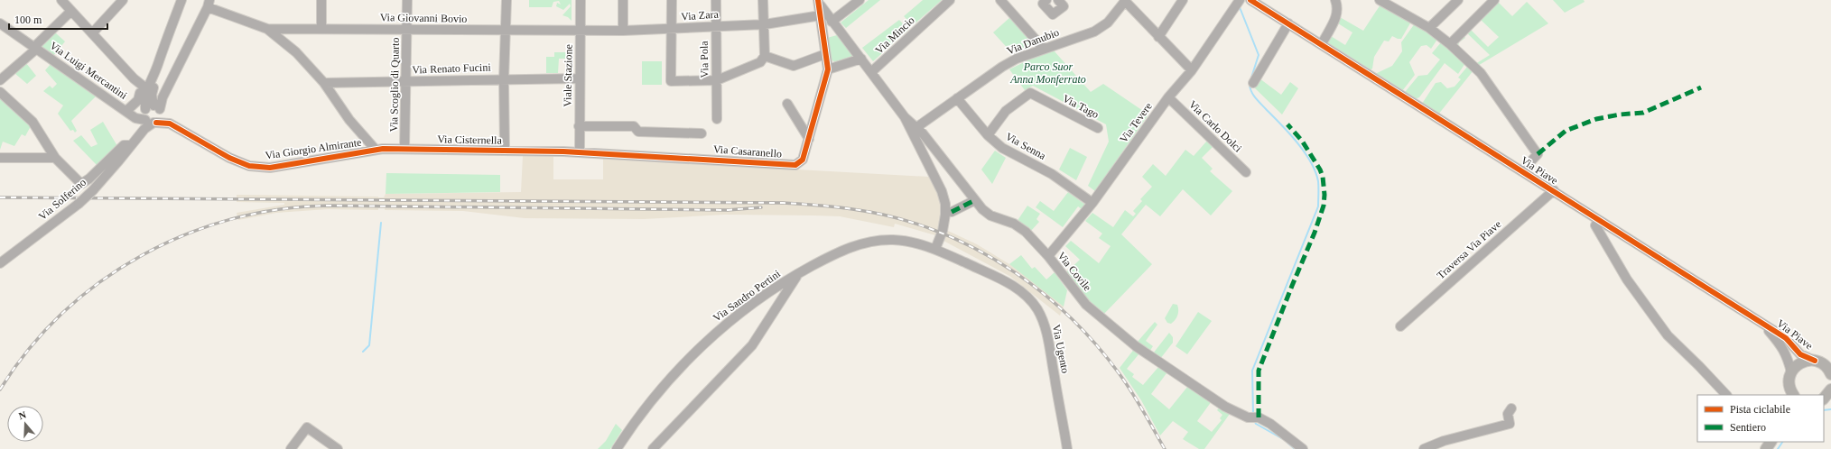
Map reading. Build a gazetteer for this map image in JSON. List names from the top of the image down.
{
  "streets": {
    "street": [
      "Via Zara",
      "Via Giovanni Bovio",
      "Via Mincio",
      "Via Danubio",
      "Via Pola",
      "Via Renato Fucini",
      "Via Luigi Mercantini",
      "Viale Stazione",
      "Via Scoglio di Quarto",
      "Via Tago",
      "Via Tevere",
      "Via Carlo Dolci",
      "Via Cisternella",
      "Via Senna",
      "Via Giorgio Almirante",
      "Via Casaranello",
      "Via Piave",
      "Via Solferino",
      "Traversa Via Piave",
      "Via Covile",
      "Via Sandro Pertini",
      "Via Ugento"
    ]
  },
  "crossings": [
    ["Via Zara", "Via Giovanni Bovio"],
    ["Via Zara", "Via Pola"],
    ["Via Zara", "Viale Stazione"],
    ["Via Giovanni Bovio", "Viale Stazione"],
    ["Via Giovanni Bovio", "Via Scoglio di Quarto"],
    ["Via Mincio", "Via Covile"],
    ["Via Danubio", "Via Senna"],
    ["Via Danubio", "Via Covile"],
    ["Via Renato Fucini", "Viale Stazione"],
    ["Via Renato Fucini", "Via Scoglio di Quarto"],
    ["Via Luigi Mercantini", "Via Giorgio Almirante"],
    ["Via Luigi Mercantini", "Via Solferino"],
    ["Viale Stazione", "Via Cisternella"],
    ["Viale Stazione", "Via Casaranello"],
    ["Via Scoglio di Quarto", "Via Cisternella"],
    ["Via Tago", "Via Senna"],
    ["Via Tevere", "Via Carlo Dolci"],
    ["Via Tevere", "Via Senna"],
    ["Via Tevere", "Via Covile"],
    ["Via Cisternella", "Via Giorgio Almirante"],
    ["Via Cisternella", "Via Casaranello"],
    ["Via Giorgio Almirante", "Via Solferino"],
    ["Via Piave", "Traversa Via Piave"],
    ["Via Sandro Pertini", "Via Ugento"]
  ],
  "parks": ["Parco Suor Anna Monferrato"],
  "legend": ["Pista ciclabile", "Sentiero"],
  "scale_bar": "100 m",
  "north": "top"
}
